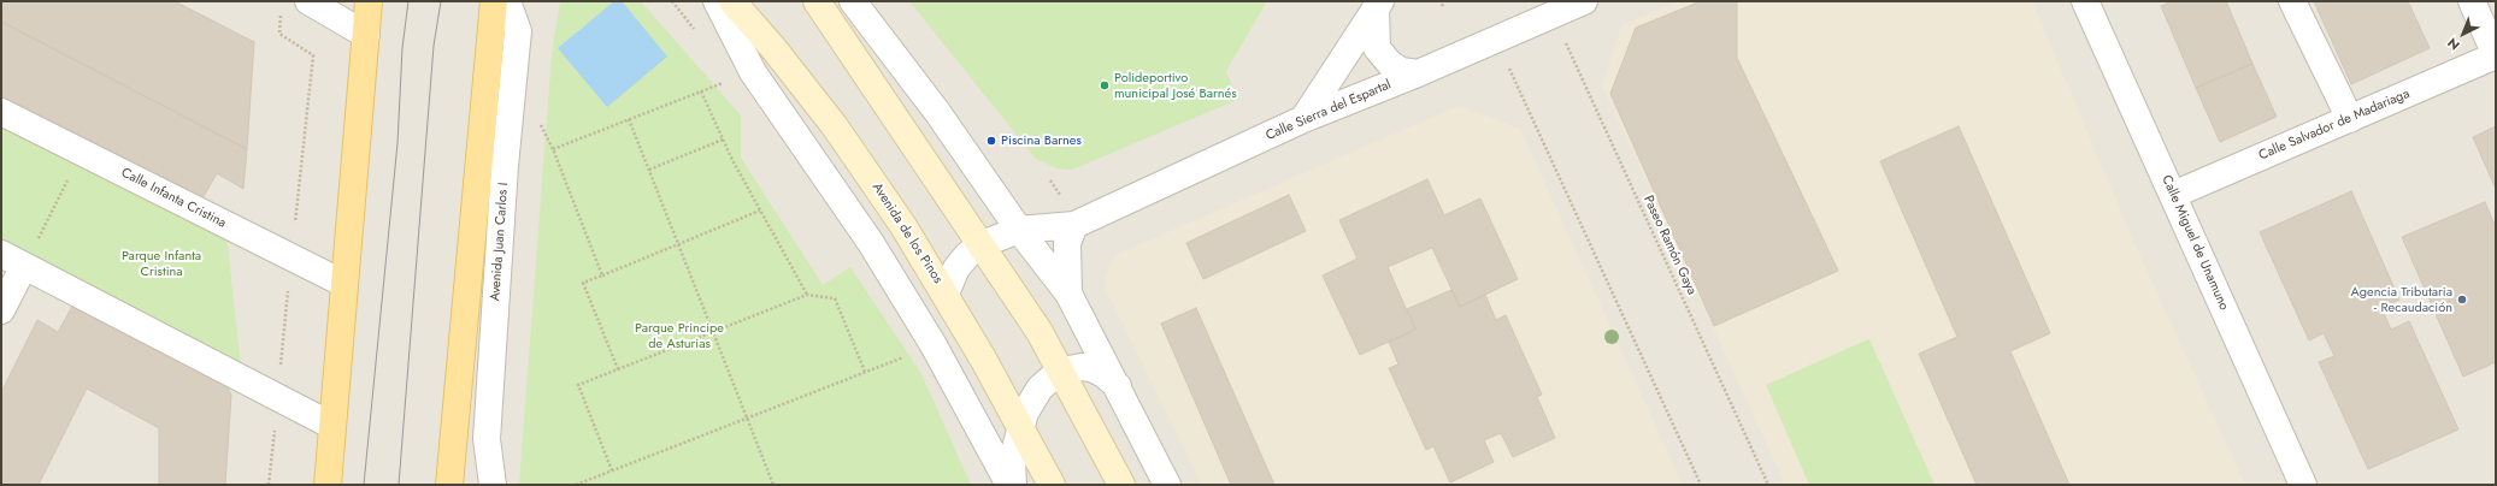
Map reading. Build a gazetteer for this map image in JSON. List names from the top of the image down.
{
  "streets": {
    "main road": ["Avenida de los Pinos", "Avenida Juan Carlos I"],
    "street": [
      "Calle Sierra del Espartal",
      "Calle Salvador de Madariaga",
      "Calle Infanta Cristina",
      "Calle Miguel de Unamuno"
    ],
    "path": ["Paseo Ramón Gaya"]
  },
  "crossings": [
    ["Calle Sierra del Espartal", "Avenida de los Pinos"],
    ["Calle Sierra del Espartal", "Paseo Ramón Gaya"],
    ["Calle Salvador de Madariaga", "Calle Miguel de Unamuno"]
  ],
  "parks": ["Parque Infanta Cristina", "Parque Principe de Asturias"],
  "places": ["Polideportivo municipal José Barnés", "Piscina Barnes", "Agencia Tributaria - Recaudación"],
  "north": "bottom left"
}
